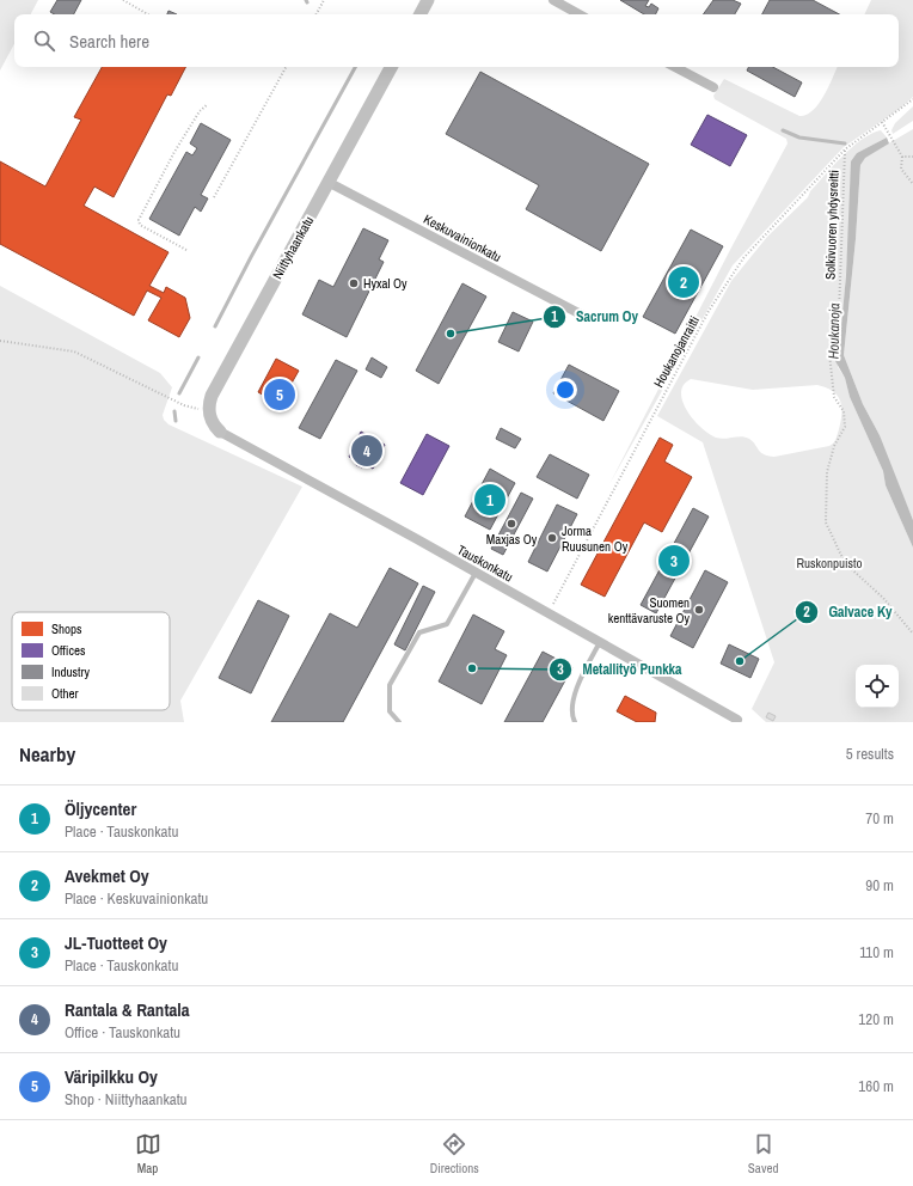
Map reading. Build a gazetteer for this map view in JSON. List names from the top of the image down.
{
  "streets": {
    "street": ["Keskuvainionkatu", "Niittyhaankatu", "Tauskonkatu"],
    "path": ["Solkivuoren yhdysreitti", "Houkanojanraitti"]
  },
  "crossings": [
    ["Solkivuoren yhdysreitti", "Houkanojanraitti"],
    ["Keskuvainionkatu", "Niittyhaankatu"],
    ["Houkanojanraitti", "Tauskonkatu"]
  ],
  "water": ["Houkanoja"],
  "parks": ["Ruskonpuisto"],
  "places": [
    "Hyxal Oy",
    "Sacrum Oy",
    "Maxjas Oy",
    "Jorma Ruusunen Oy",
    "Suomen kenttävaruste Oy",
    "Galvace Ky",
    "Metallityö Punkka"
  ],
  "legend": [
    "Shops",
    "Offices",
    "Industry",
    "Other"
  ],
  "page": {
    "search": "Search here",
    "pins": [
      "2",
      "5",
      "4",
      "1",
      "3"
    ],
    "heading": ["Nearby", "5 results"],
    "list": [
      {
        "mark": "1",
        "name": "Öljycenter",
        "note": "Place · Tauskonkatu",
        "value": "70 m"
      },
      {
        "mark": "2",
        "name": "Avekmet Oy",
        "note": "Place · Keskuvainionkatu",
        "value": "90 m"
      },
      {
        "mark": "3",
        "name": "JL-Tuotteet Oy",
        "note": "Place · Tauskonkatu",
        "value": "110 m"
      },
      {
        "mark": "4",
        "name": "Rantala & Rantala",
        "note": "Office · Tauskonkatu",
        "value": "120 m"
      },
      {
        "mark": "5",
        "name": "Väripilkku Oy",
        "note": "Shop · Niittyhaankatu",
        "value": "160 m"
      }
    ],
    "nav": ["Map", "Directions", "Saved"]
  }
}
